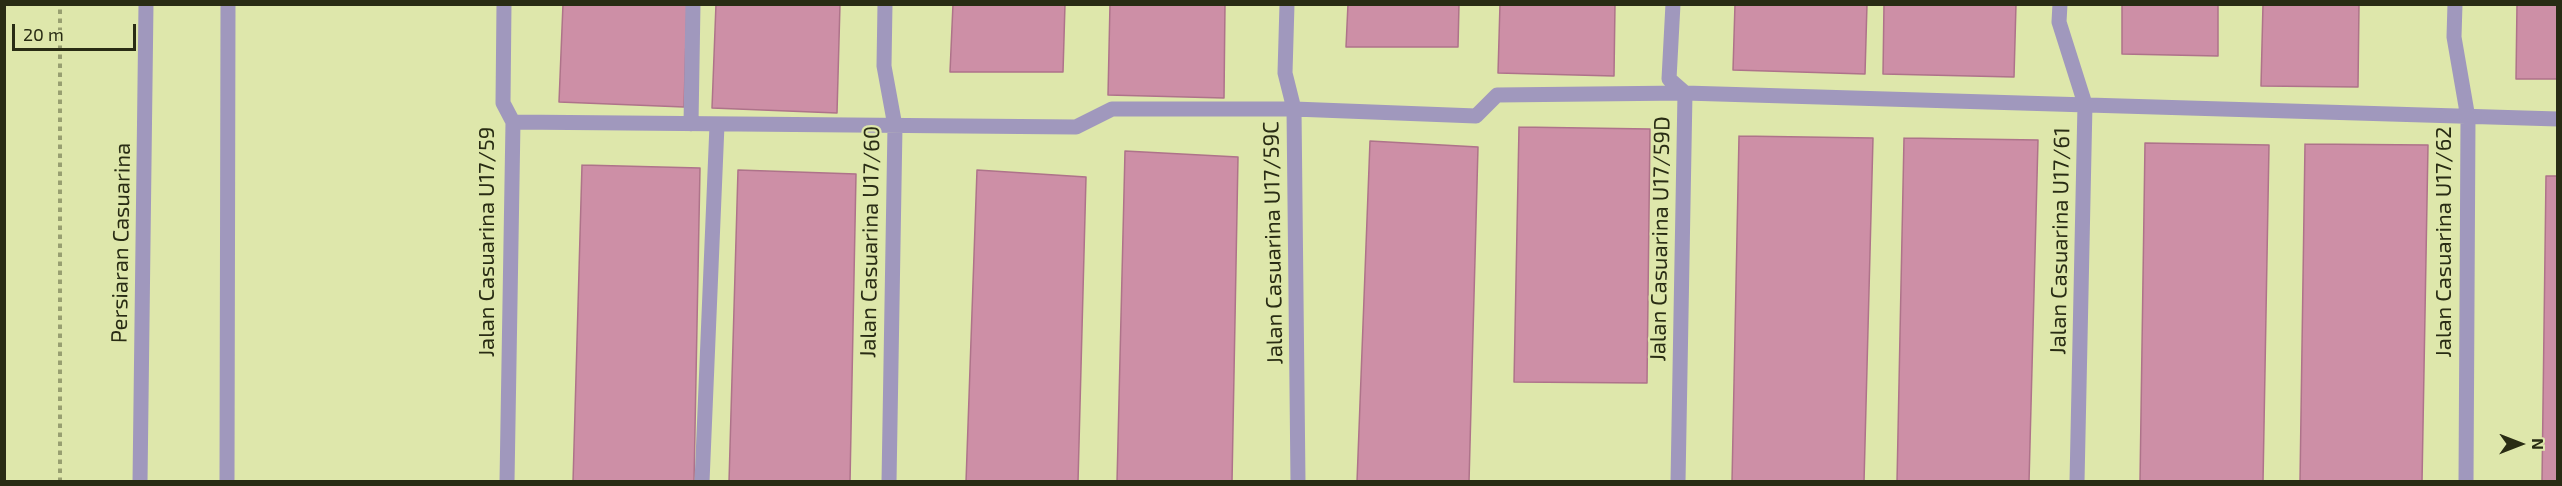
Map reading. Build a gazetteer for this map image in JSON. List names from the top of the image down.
{
  "streets": {
    "street": [
      "Jalan Casuarina U17/59D",
      "Jalan Casuarina U17/61",
      "Jalan Casuarina U17/59",
      "Jalan Casuarina U17/60",
      "Jalan Casuarina U17/62",
      "Persiaran Casuarina",
      "Jalan Casuarina U17/59C"
    ]
  },
  "scale_bar": "20 m",
  "north": "right"
}
